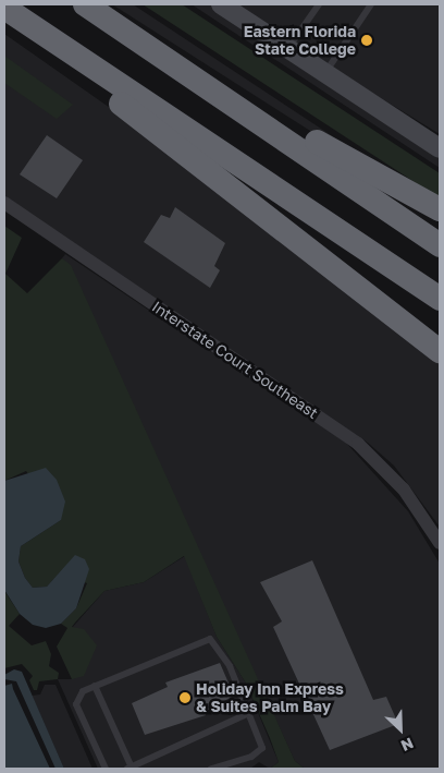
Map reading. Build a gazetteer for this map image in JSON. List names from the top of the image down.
{
  "streets": {
    "street": ["Interstate Court Southeast"]
  },
  "places": ["Eastern Florida State College", "Holiday Inn Express & Suites Palm Bay"],
  "north": "bottom right"
}
